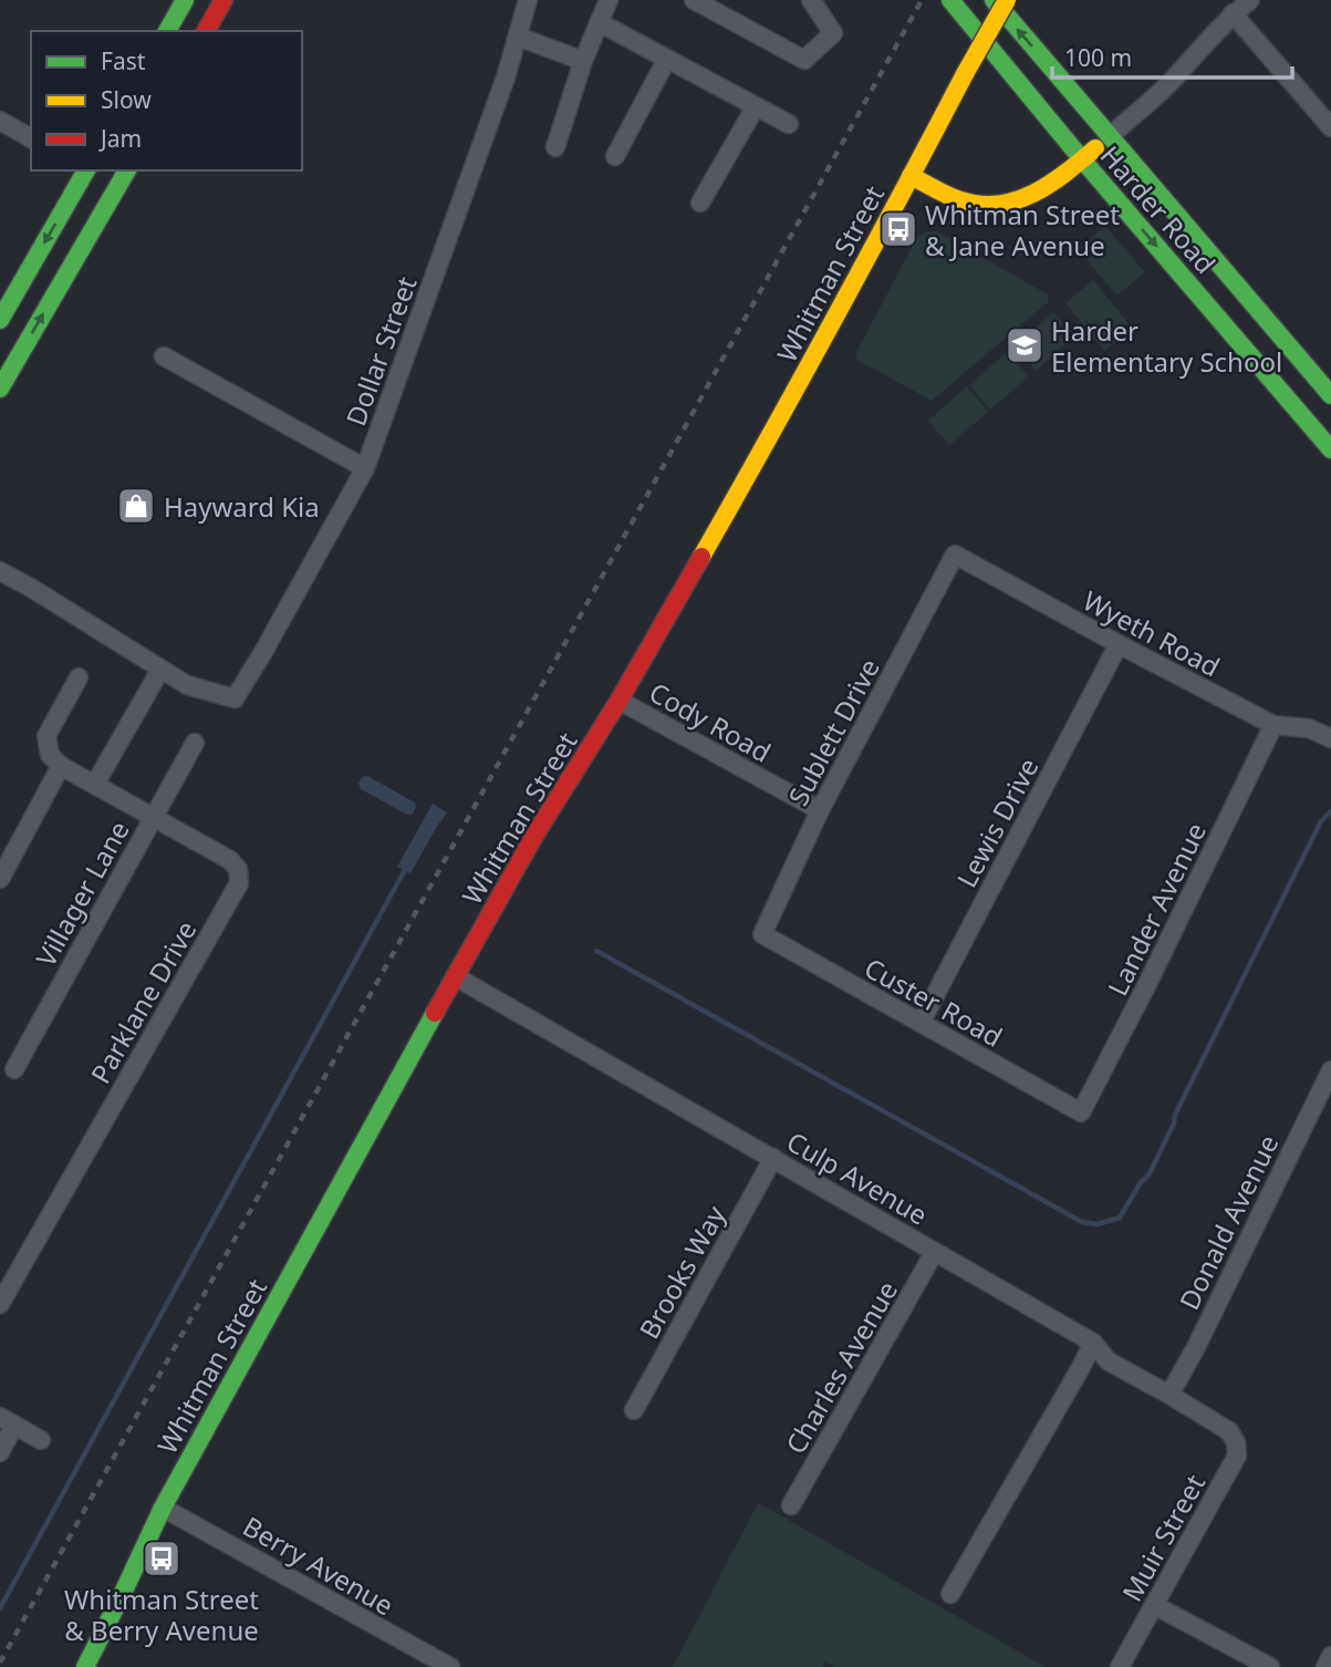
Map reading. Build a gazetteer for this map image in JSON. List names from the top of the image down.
{
  "streets": {
    "street": [
      "Harder Road",
      "Whitman Street",
      "Dollar Street",
      "Wyeth Road",
      "Cody Road",
      "Sublett Drive",
      "Lewis Drive",
      "Villager Lane",
      "Lander Avenue",
      "Parklane Drive",
      "Custer Road",
      "Culp Avenue",
      "Donald Avenue",
      "Brooks Way",
      "Charles Avenue",
      "Muir Street",
      "Berry Avenue"
    ]
  },
  "crossings": [
    ["Whitman Street", "Cody Road"],
    ["Whitman Street", "Culp Avenue"],
    ["Whitman Street", "Berry Avenue"],
    ["Wyeth Road", "Sublett Drive"],
    ["Wyeth Road", "Lewis Drive"],
    ["Wyeth Road", "Lander Avenue"],
    ["Cody Road", "Sublett Drive"],
    ["Sublett Drive", "Custer Road"],
    ["Lewis Drive", "Custer Road"],
    ["Villager Lane", "Parklane Drive"],
    ["Lander Avenue", "Custer Road"],
    ["Culp Avenue", "Donald Avenue"],
    ["Culp Avenue", "Brooks Way"],
    ["Culp Avenue", "Charles Avenue"],
    ["Culp Avenue", "Muir Street"]
  ],
  "places": {
    "bus stop": ["Whitman Street & Jane Avenue", "Whitman Street & Berry Avenue"],
    "school or university": ["Harder Elementary School"],
    "shop": ["Hayward Kia"]
  },
  "legend": ["Fast", "Slow", "Jam"],
  "scale_bar": "100 m"
}
